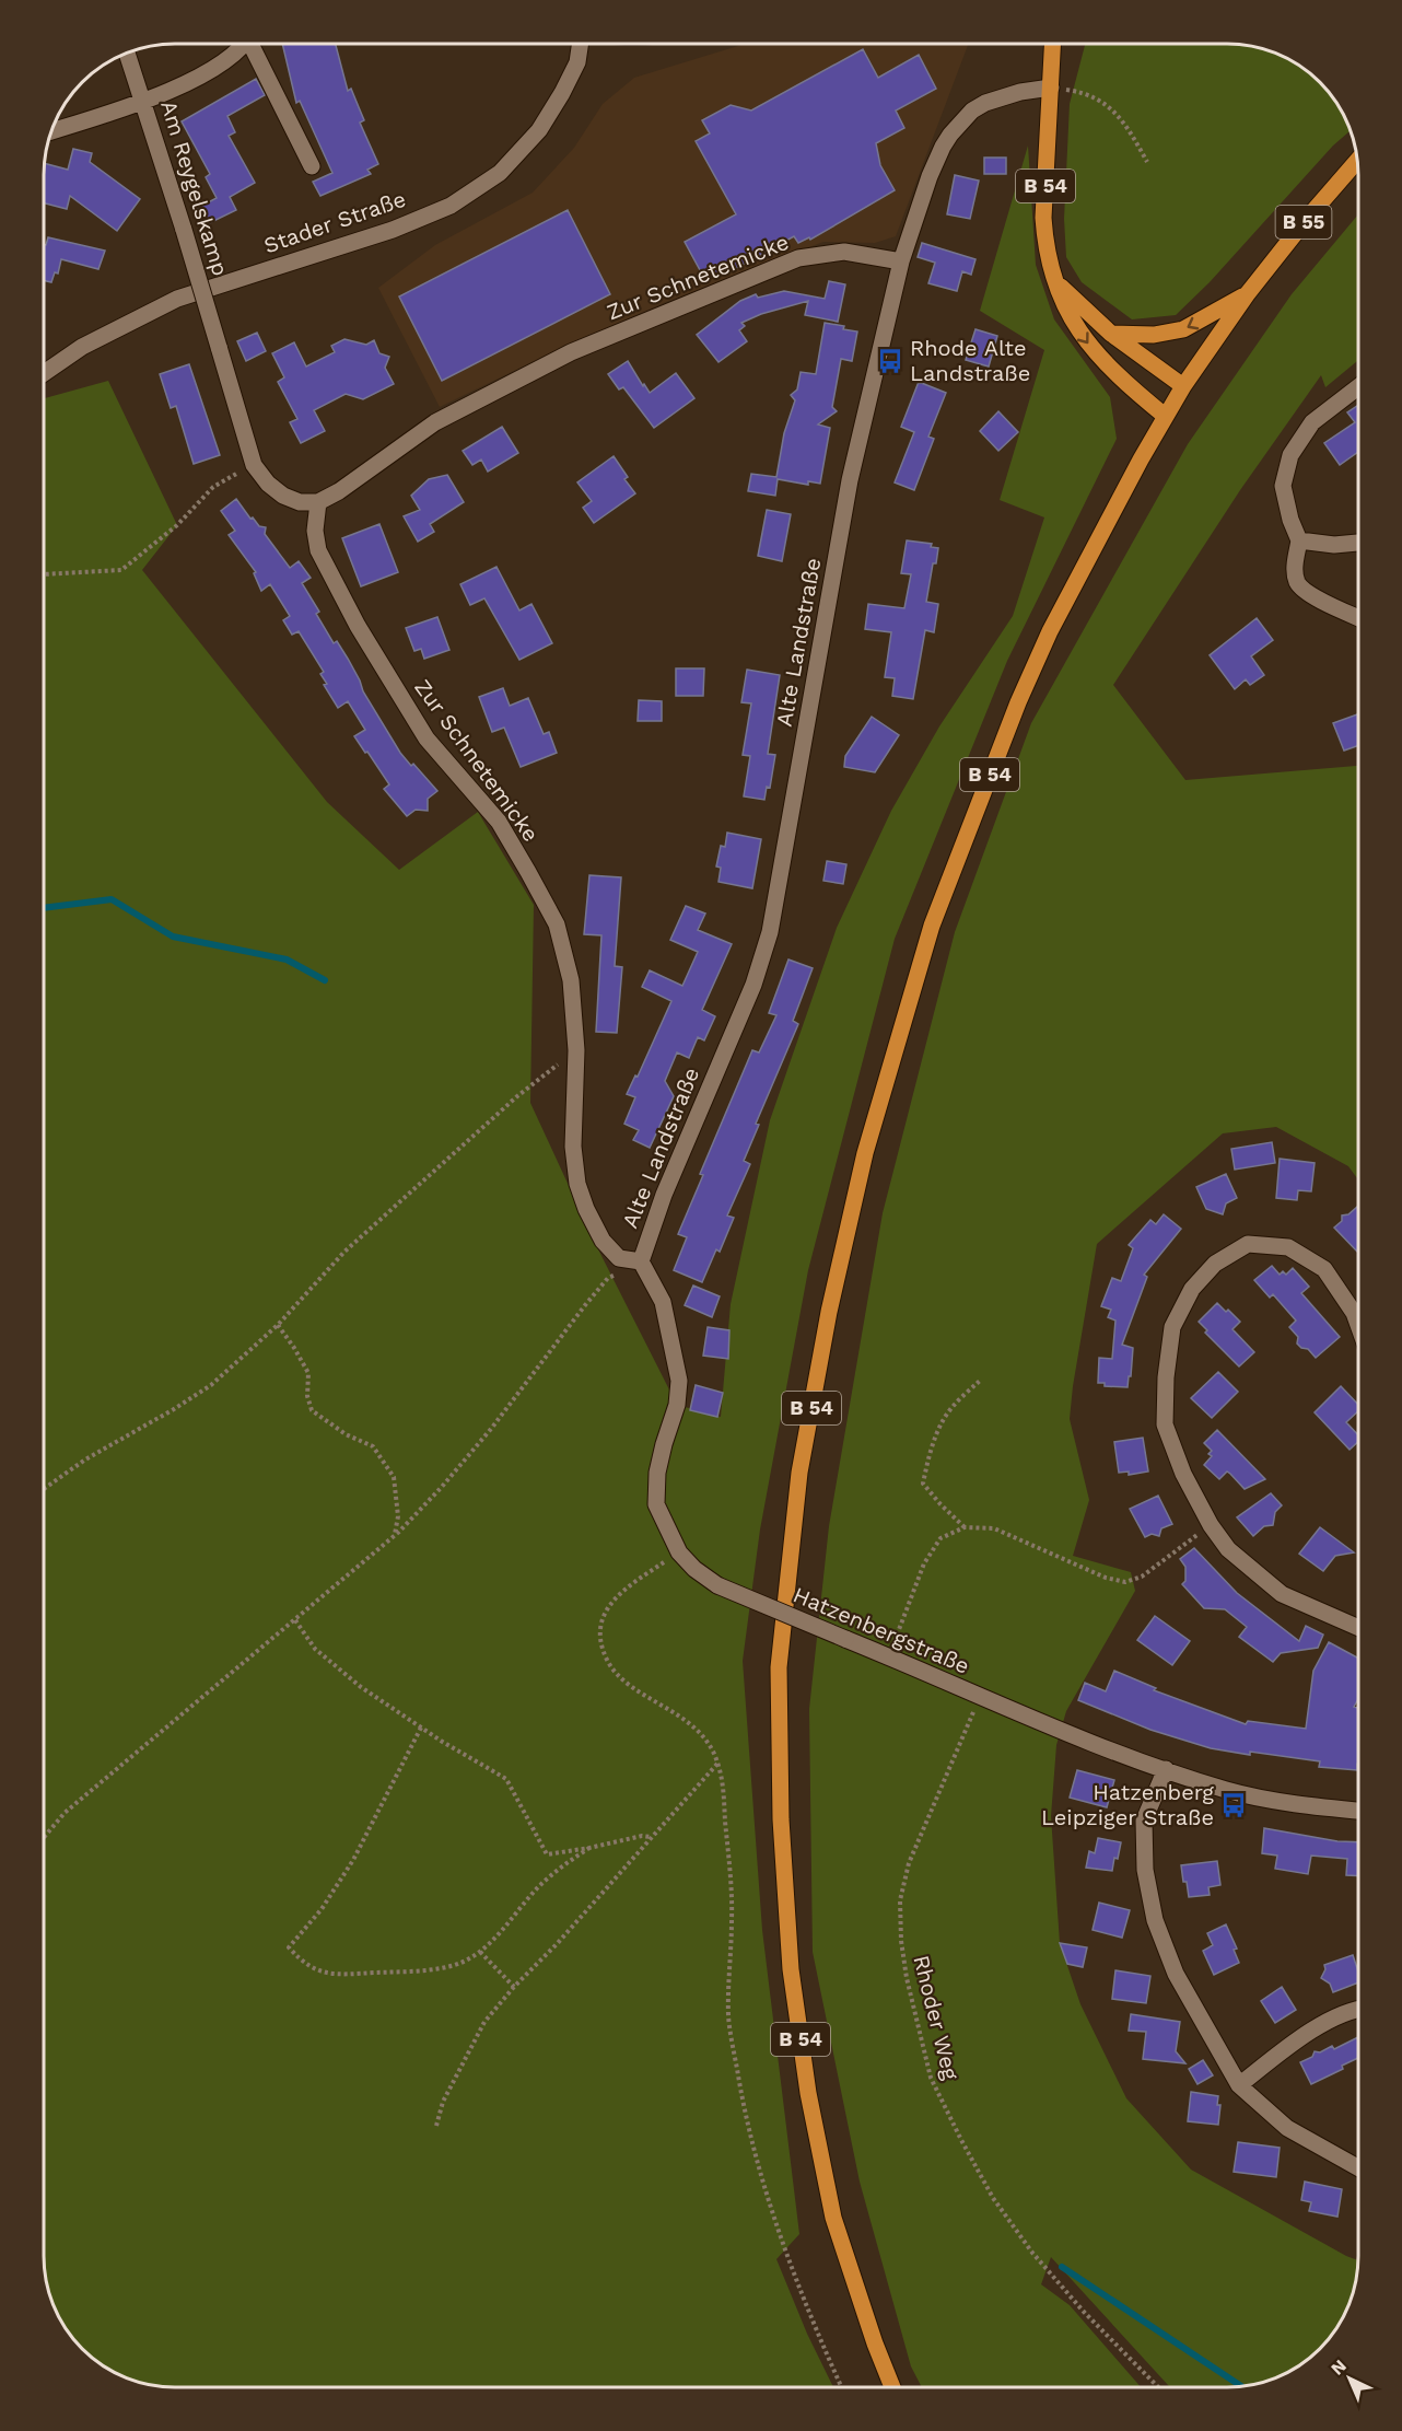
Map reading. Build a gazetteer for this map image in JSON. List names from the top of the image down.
{
  "streets": {
    "main road": ["B 54", "B 55"],
    "street": [
      "Am Reygelskamp",
      "Stader Straße",
      "Zur Schnetemicke",
      "Alte Landstraße",
      "Hatzenbergstraße"
    ],
    "path": ["Rhoder Weg"]
  },
  "crossings": [
    ["B 54", "B 55"],
    ["B 54", "Alte Landstraße"],
    ["Zur Schnetemicke", "Alte Landstraße"],
    ["Zur Schnetemicke", "Hatzenbergstraße"],
    ["Alte Landstraße", "Hatzenbergstraße"],
    ["Hatzenbergstraße", "Rhoder Weg"]
  ],
  "places": {
    "bus stop": ["Rhode Alte Landstraße", "Hatzenberg Leipziger Straße"]
  },
  "north": "top left"
}
